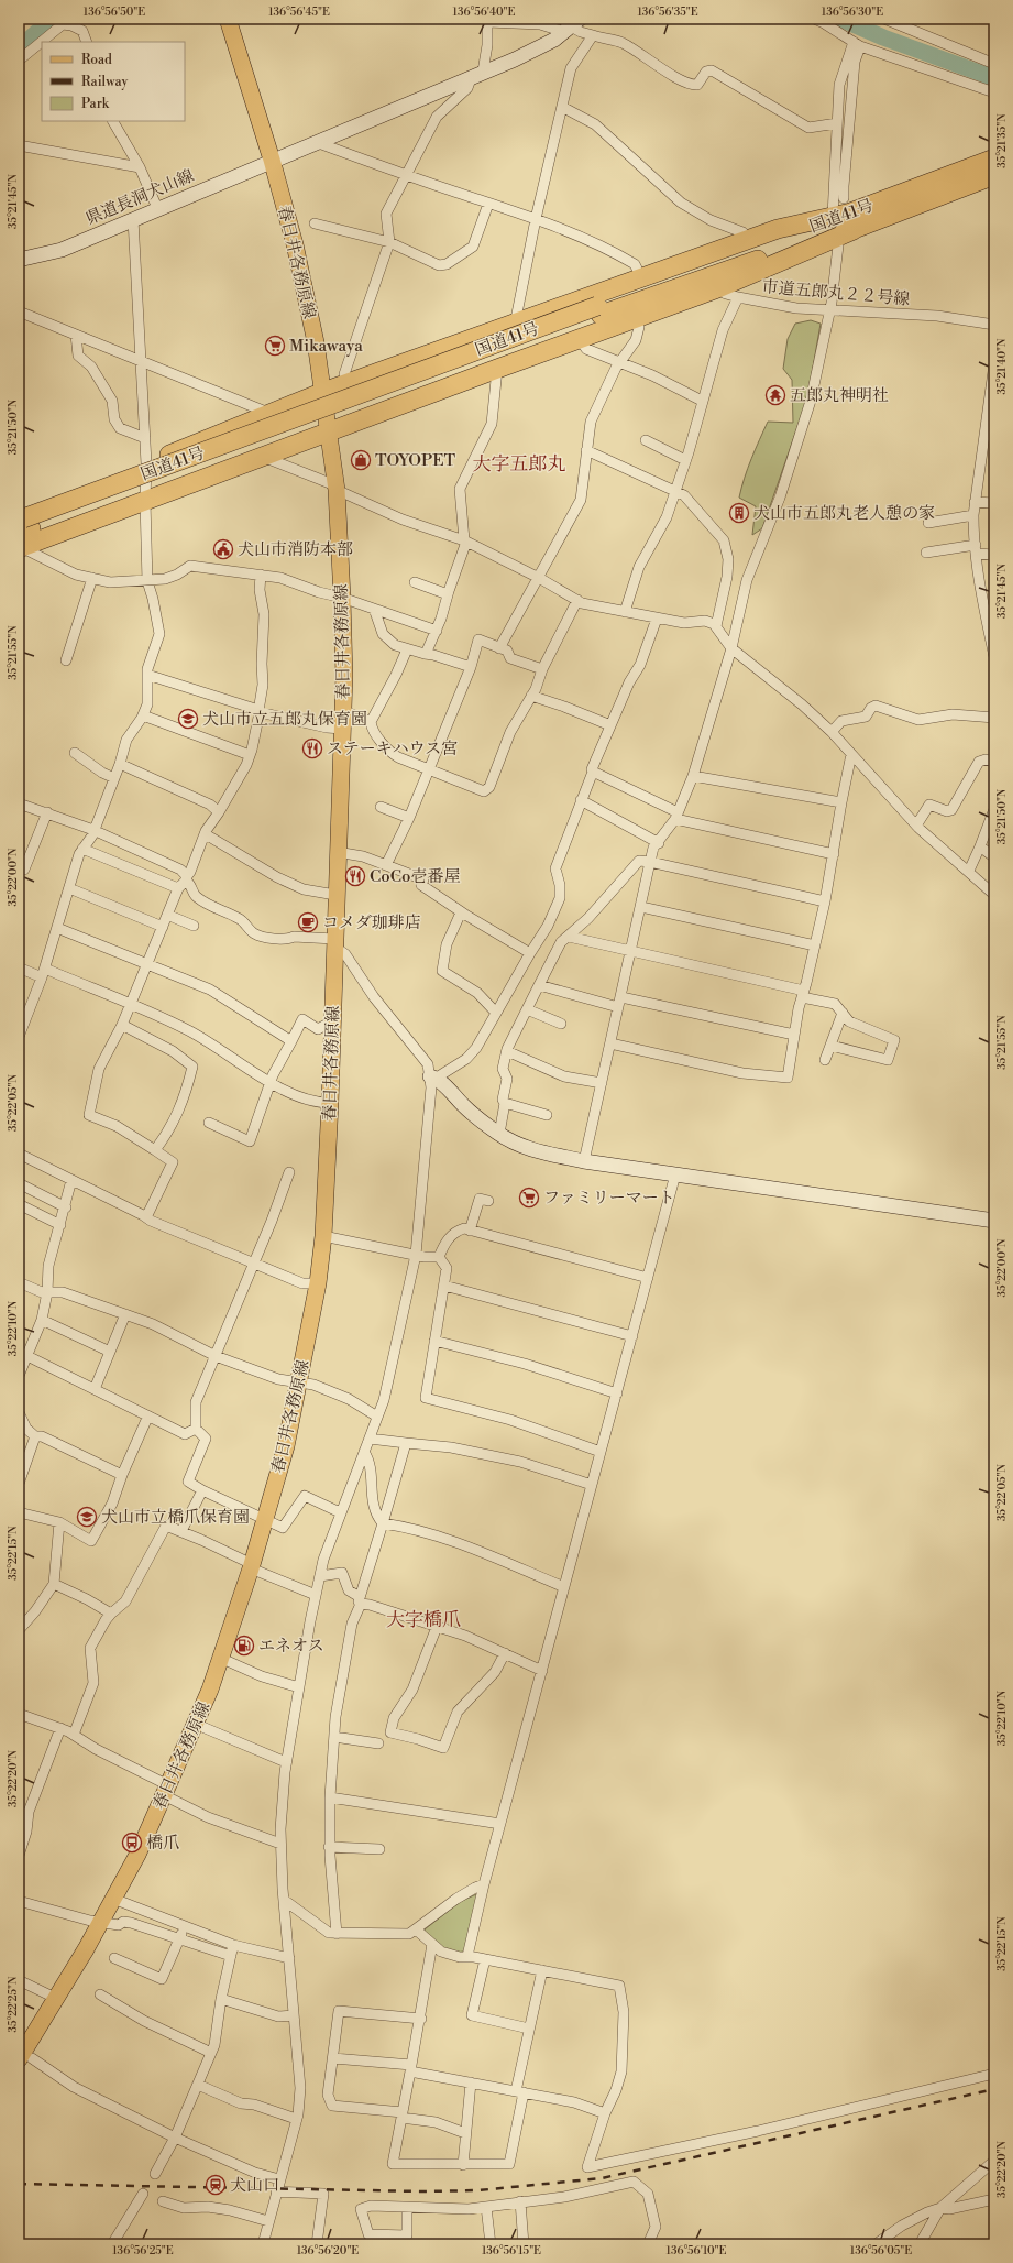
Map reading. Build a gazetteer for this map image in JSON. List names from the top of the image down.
{
  "streets": {
    "highway": ["国道41号"],
    "main road": ["春日井各務原線"],
    "street": ["県道長洞犬山線", "市道五郎丸２２号線"]
  },
  "crossings": [
    ["県道長洞犬山線", "春日井各務原線"]
  ],
  "districts": ["大字五郎丸", "大字橋爪"],
  "places": {
    "supermarket": ["Mikawaya", "ファミリーマート"],
    "temple": ["五郎丸神明社"],
    "shop": ["TOYOPET"],
    "building": ["犬山市五郎丸老人憩の家"],
    "public building": ["犬山市消防本部"],
    "school or university": ["犬山市立五郎丸保育園", "犬山市立橋爪保育園"],
    "restaurant": ["ステーキハウス宮", "CoCo壱番屋"],
    "cafe": ["コメダ珈琲店"],
    "fuel station": ["エネオス"],
    "bus stop": ["橋爪"],
    "station": ["犬山口"]
  },
  "legend": ["Road", "Railway", "Park"],
  "coordinates": [
    "136°56'50\"E",
    "136°56'45\"E",
    "136°56'40\"E",
    "136°56'35\"E",
    "136°56'30\"E",
    "35°21'35\"N",
    "35°21'45\"N",
    "35°21'40\"N",
    "35°21'50\"N",
    "35°21'55\"N",
    "35°22'00\"N",
    "35°22'05\"N",
    "35°22'10\"N",
    "35°22'15\"N",
    "35°22'20\"N",
    "35°22'25\"N",
    "136°56'25\"E",
    "136°56'20\"E",
    "136°56'15\"E",
    "136°56'10\"E",
    "136°56'05\"E"
  ]
}
